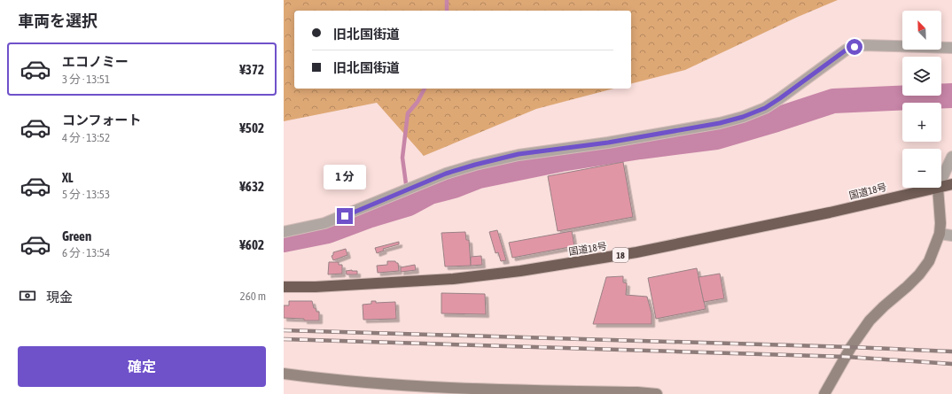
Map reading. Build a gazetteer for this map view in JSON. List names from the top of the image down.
{
  "streets": {
    "highway": ["国道18号", "18"]
  },
  "north": "top left",
  "page": {
    "heading": "車両を選択",
    "map_buttons": ["+", "−"],
    "banner": ["旧北国街道", "旧北国街道"],
    "list": [
      {
        "name": "エコノミー",
        "note": "3 分 · 13:51",
        "value": "¥372"
      },
      {
        "name": "コンフォート",
        "note": "4 分 · 13:52",
        "value": "¥502"
      },
      {
        "name": "XL",
        "note": "5 分 · 13:53",
        "value": "¥632"
      },
      {
        "name": "Green",
        "note": "6 分 · 13:54",
        "value": "¥602"
      }
    ],
    "bubble": "1 分",
    "pay": ["現金", "260 m"],
    "buttons": "確定"
  }
}
